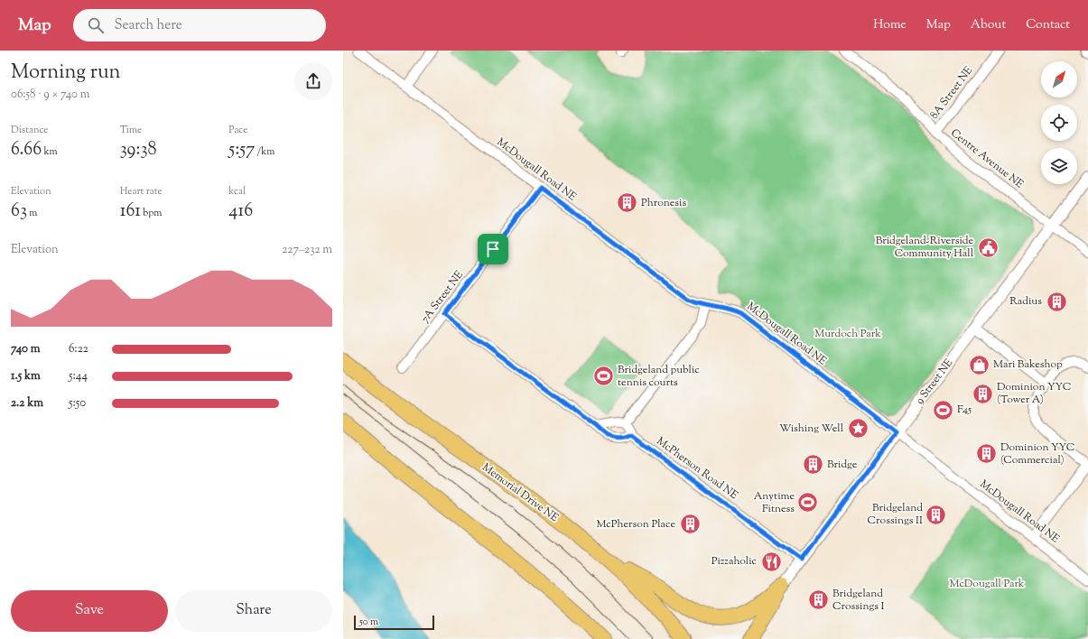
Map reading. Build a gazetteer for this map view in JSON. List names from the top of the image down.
{
  "streets": {
    "highway": ["Memorial Drive NE"],
    "street": [
      "8A Street NE",
      "Centre Avenue NE",
      "McDougall Road NE",
      "7A Street NE",
      "9 Street NE",
      "McPherson Road NE"
    ]
  },
  "crossings": [
    ["8A Street NE", "Centre Avenue NE"],
    ["Centre Avenue NE", "9 Street NE"],
    ["McDougall Road NE", "7A Street NE"],
    ["McDougall Road NE", "9 Street NE"],
    ["9 Street NE", "McPherson Road NE"]
  ],
  "parks": ["Murdoch Park", "McDougall Park"],
  "places": {
    "building": [
      "Phronesis",
      "Radius",
      "Dominion YYC (Tower A)",
      "Dominion YYC (Commercial)",
      "Bridge",
      "Bridgeland Crossings II",
      "McPherson Place",
      "Bridgeland Crossings I"
    ],
    "public building": ["Bridgeland-Riverside Community Hall"],
    "shop": ["Mari Bakeshop"],
    "sports": ["Bridgeland public tennis courts", "F45", "Anytime Fitness"],
    "place": ["Wishing Well"],
    "restaurant": ["Pizzaholic"]
  },
  "scale_bar": "50 m",
  "north": "top right",
  "page": {
    "header": "Map",
    "search": "Search here",
    "nav": [
      "Home",
      "Map",
      "About",
      "Contact"
    ],
    "heading": ["Morning run", "06:58 · 9 × 740 m"],
    "stats": [
      ["Distance", "6.66 km"],
      ["Time", "39:38"],
      ["Pace", "5:57 /km"],
      ["Elevation", "63 m"],
      ["Heart rate", "161 bpm"],
      ["kcal", "416"]
    ],
    "chart": ["Elevation", "227–232 m"],
    "list": [
      {
        "name": "740 m",
        "note": "6:22"
      },
      {
        "name": "1.5 km",
        "note": "5:44"
      },
      {
        "name": "2.2 km",
        "note": "5:50"
      }
    ],
    "buttons": ["Save", "Share"],
    "scale": "50 m"
  }
}
